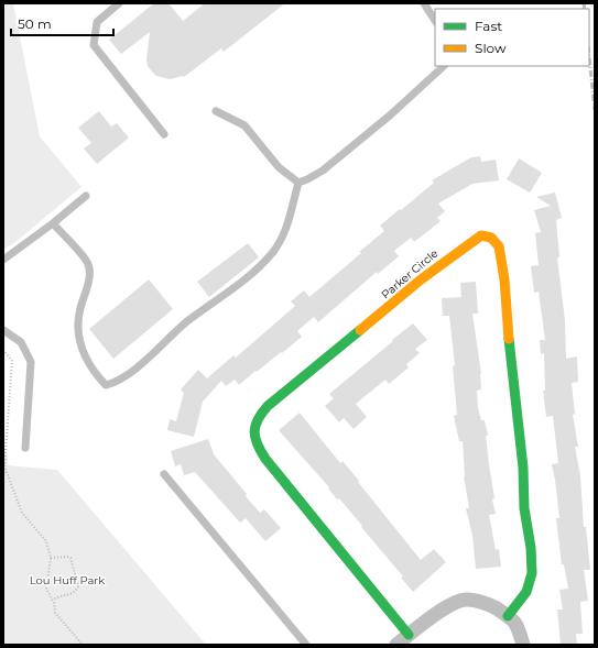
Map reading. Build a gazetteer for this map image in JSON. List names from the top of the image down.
{
  "streets": {
    "street": ["Parker Circle"]
  },
  "parks": ["Lou Huff Park"],
  "legend": ["Fast", "Slow"],
  "scale_bar": "50 m"
}
